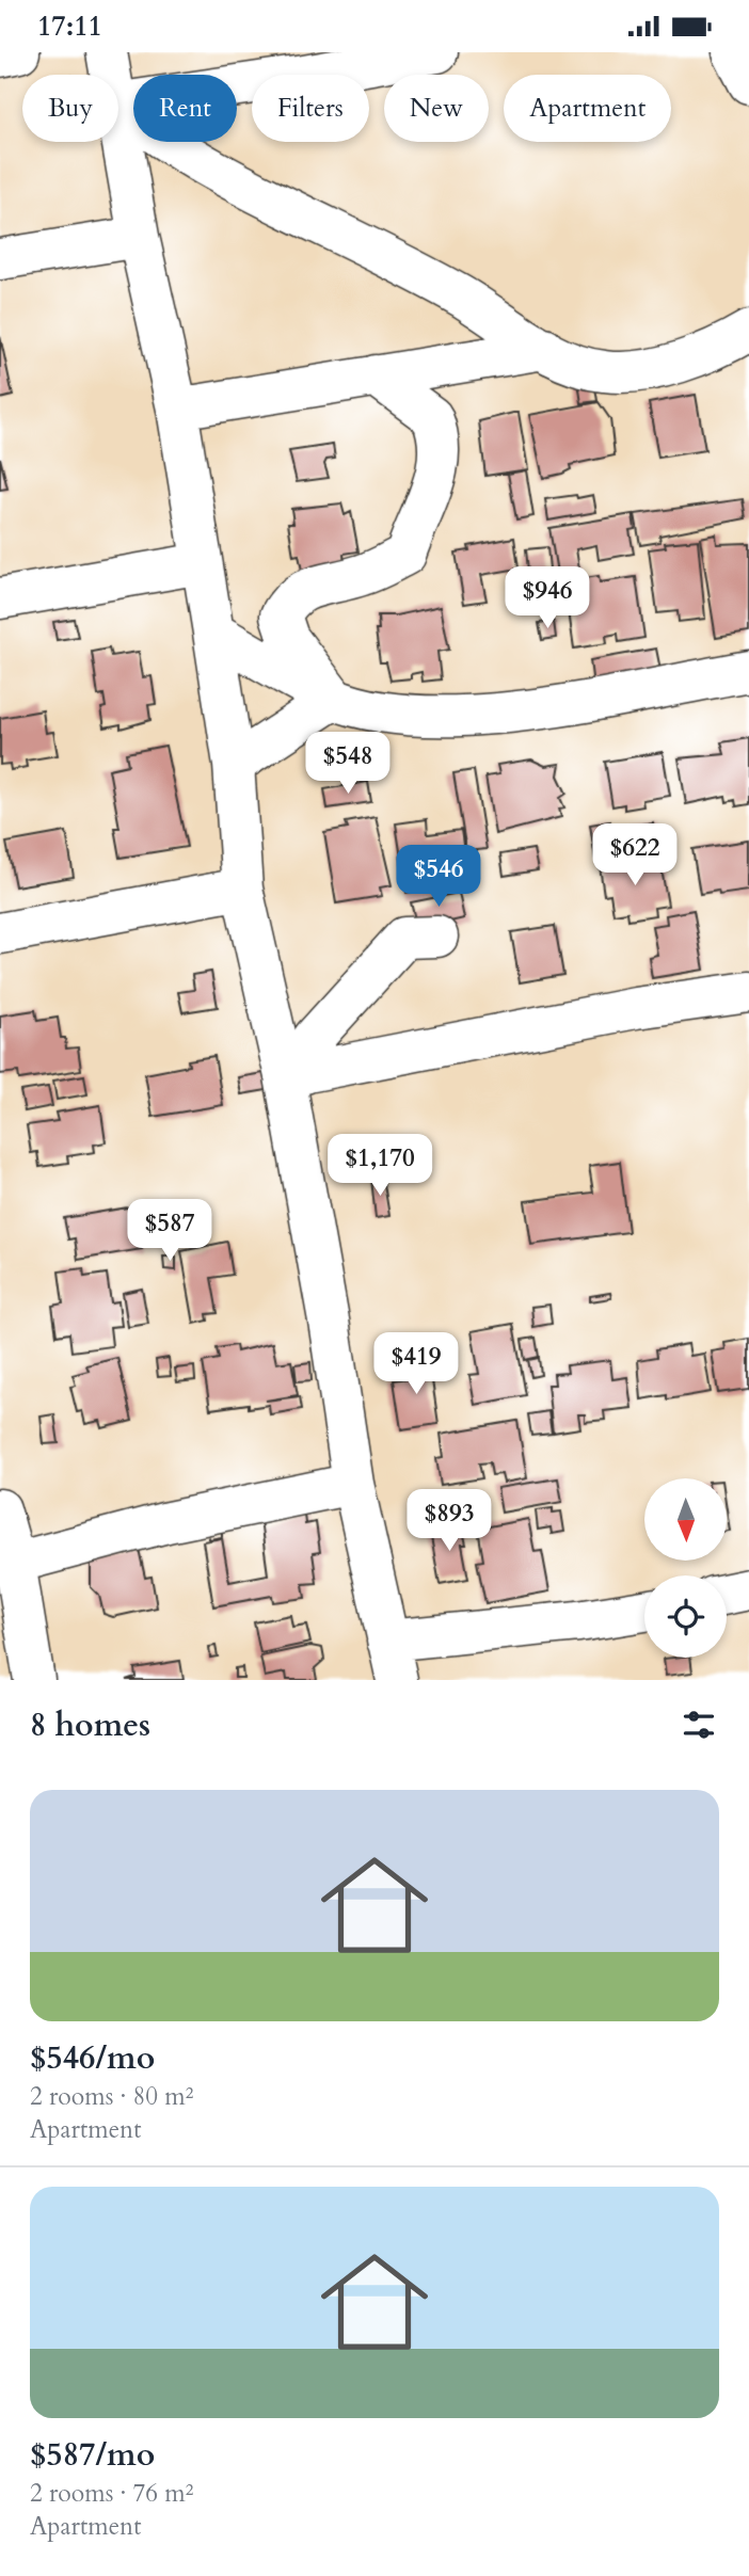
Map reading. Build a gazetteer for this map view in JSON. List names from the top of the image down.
{
  "north": "bottom",
  "page": {
    "status": "17:11",
    "chip": [
      "Buy",
      "Rent",
      "Filters",
      "New",
      "Apartment"
    ],
    "price": [
      "$946",
      "$548",
      "$622",
      "$546",
      "$1,170",
      "$587",
      "$419",
      "$893"
    ],
    "heading": "8 homes",
    "list": [
      {
        "name": "$546/mo",
        "note": "2 rooms · 80 m² · Apartment"
      },
      {
        "name": "$587/mo",
        "note": "2 rooms · 76 m² · Apartment"
      }
    ]
  }
}
